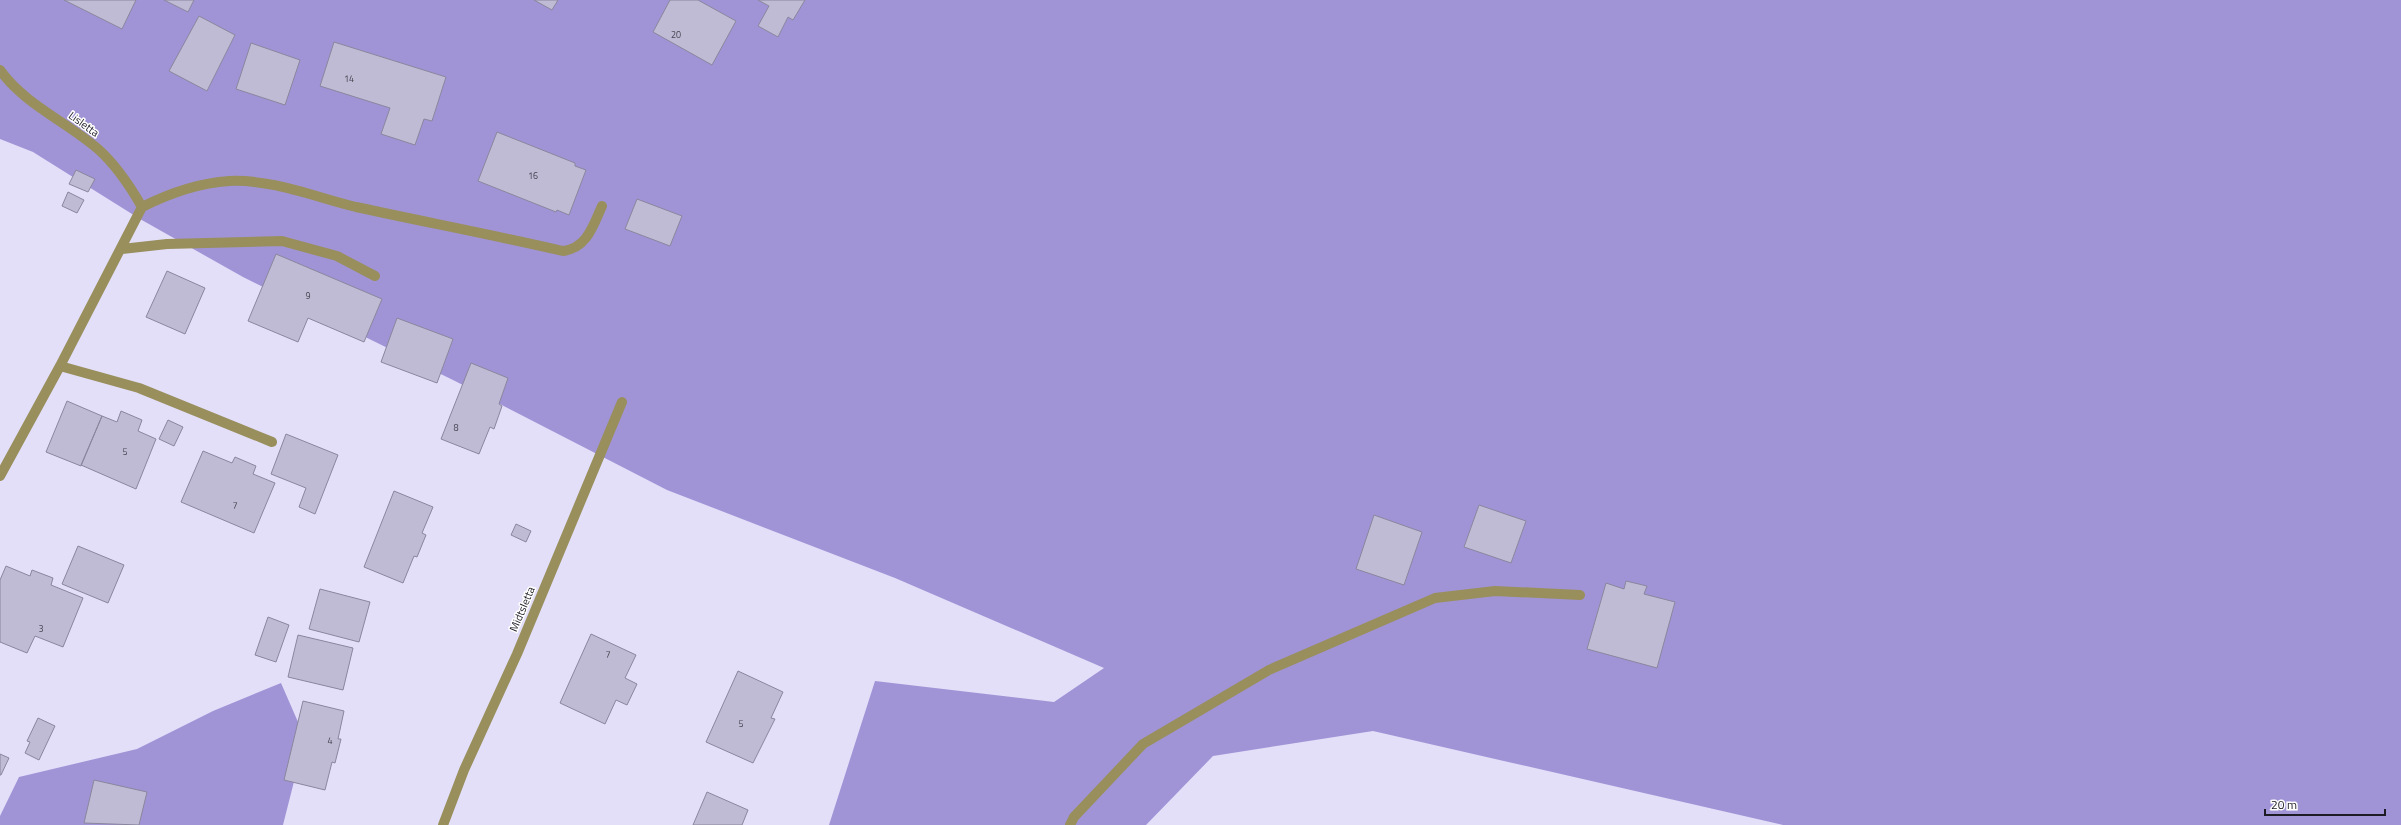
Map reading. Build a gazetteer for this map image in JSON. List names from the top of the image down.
{
  "streets": {
    "lane": ["Lisletta", "Midtsletta"]
  },
  "house_numbers": [
    "20",
    "14",
    "16",
    "9",
    "8",
    "5",
    "7",
    "3",
    "7",
    "5",
    "4"
  ],
  "scale_bar": "20 m"
}
